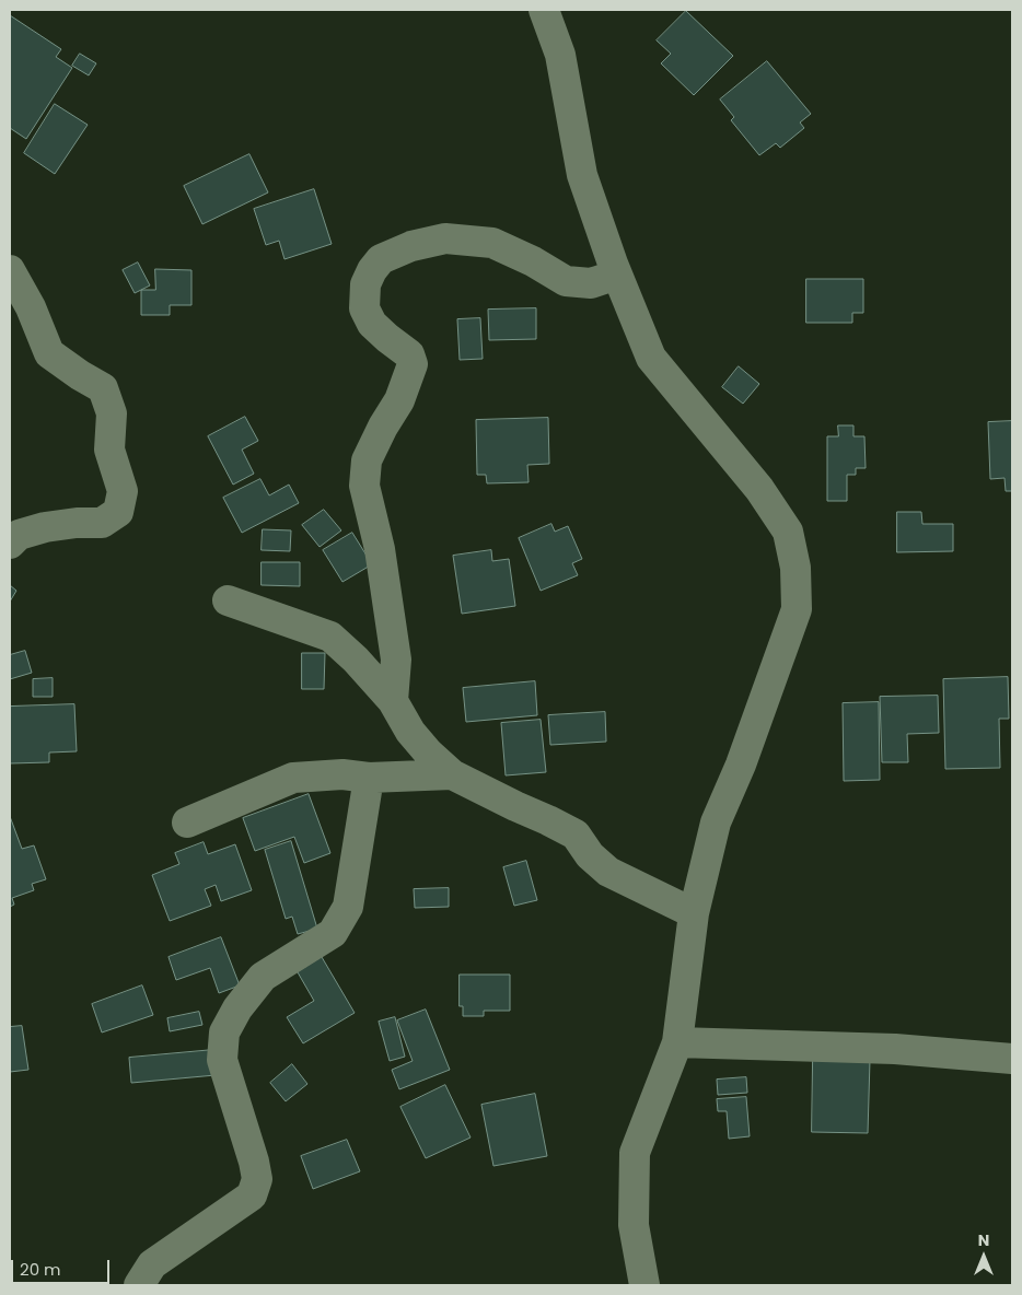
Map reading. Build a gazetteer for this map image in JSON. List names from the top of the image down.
{
  "scale_bar": "20 m",
  "north": "top"
}
